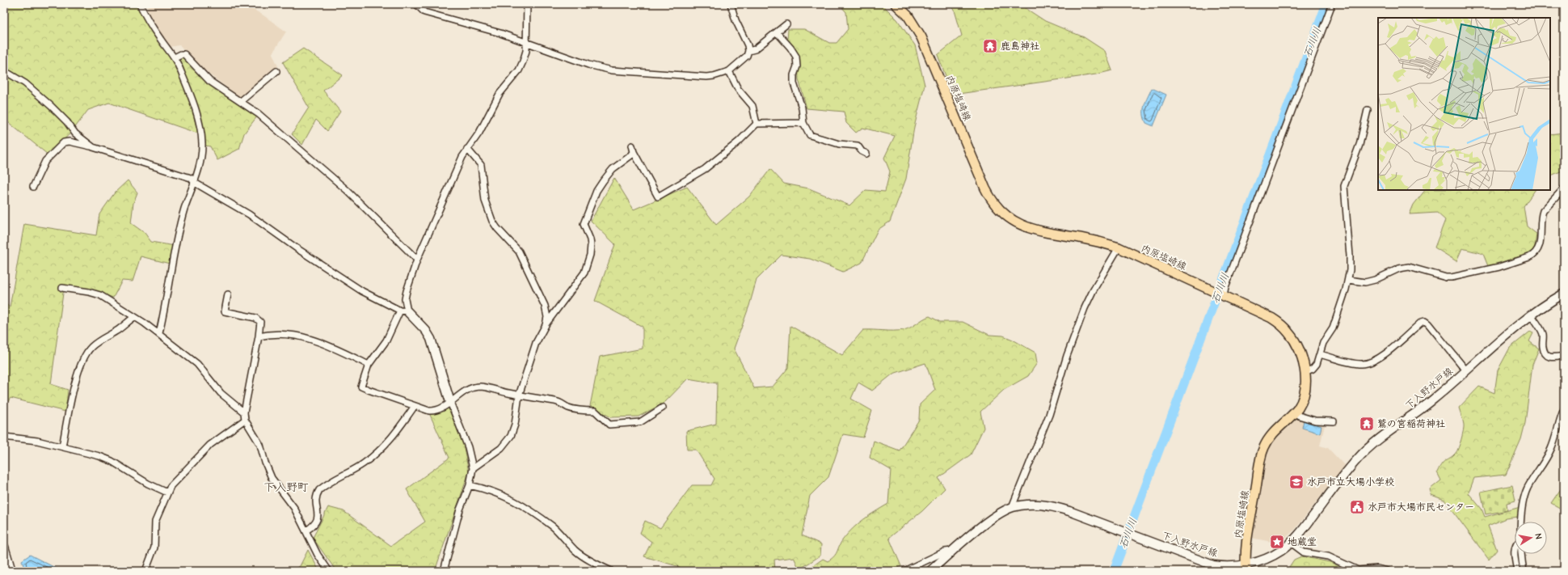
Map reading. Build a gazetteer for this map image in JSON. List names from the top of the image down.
{
  "streets": {
    "main road": ["内原塩崎線", "下入野水戸線"]
  },
  "crossings": [
    ["内原塩崎線", "下入野水戸線"]
  ],
  "districts": ["下入野町"],
  "water": ["石川川"],
  "places": {
    "temple": ["鹿島神社", "鷲の宮稲荷神社"],
    "school or university": ["水戸市立大場小学校"],
    "public building": ["水戸市大場市民センター"],
    "place": ["地蔵堂"]
  },
  "north": "right"
}
